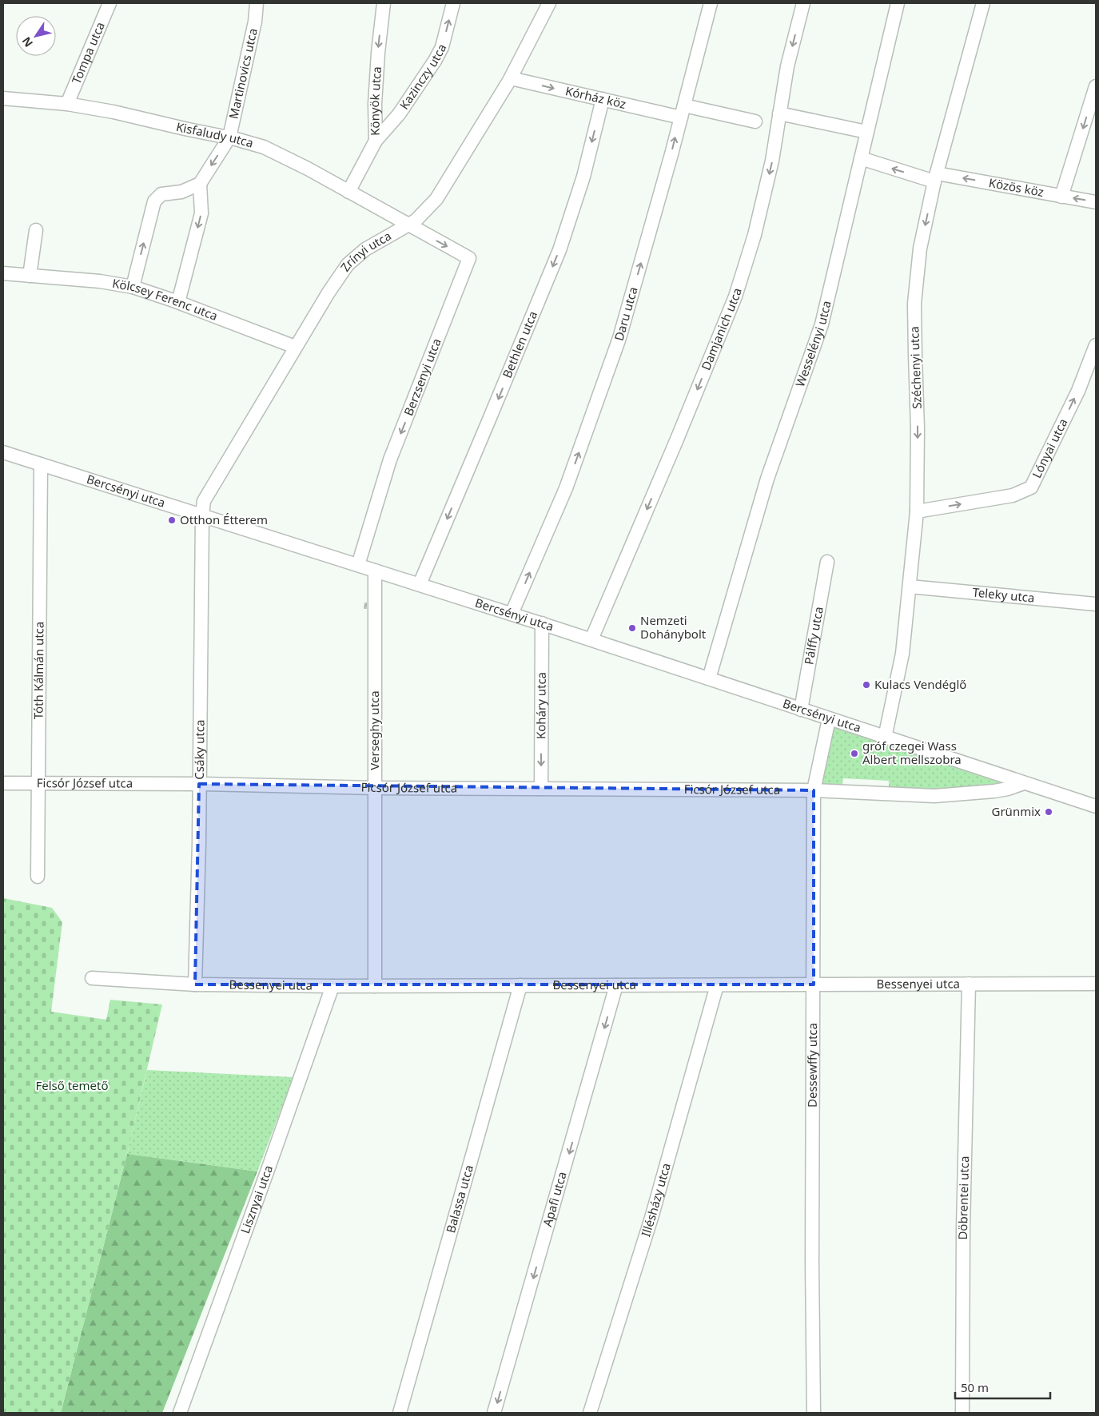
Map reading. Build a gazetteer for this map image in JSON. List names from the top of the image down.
{
  "streets": {
    "street": [
      "Tompa utca",
      "Martinovics utca",
      "Kazinczy utca",
      "Kórház köz",
      "Könyök utca",
      "Kisfaludy utca",
      "Közös köz",
      "Zrínyi utca",
      "Kölcsey Ferenc utca",
      "Daru utca",
      "Damjanich utca",
      "Wesselényi utca",
      "Bethlen utca",
      "Széchenyi utca",
      "Berzsenyi utca",
      "Lónyai utca",
      "Bercsényi utca",
      "Teleky utca",
      "Pálffy utca",
      "Tóth Kálmán utca",
      "Koháry utca",
      "Verseghy utca",
      "Csáky utca",
      "Ficsór József utca",
      "Bessenyei utca",
      "Dessewffy utca",
      "Döbrentei utca",
      "Balassa utca",
      "Apafi utca",
      "Illésházy utca",
      "Lisznyai utca"
    ]
  },
  "crossings": [
    ["Tompa utca", "Kisfaludy utca"],
    ["Martinovics utca", "Kisfaludy utca"],
    ["Kazinczy utca", "Könyök utca"],
    ["Kórház köz", "Zrínyi utca"],
    ["Kórház köz", "Daru utca"],
    ["Kórház köz", "Bethlen utca"],
    ["Könyök utca", "Kisfaludy utca"],
    ["Kisfaludy utca", "Zrínyi utca"],
    ["Kisfaludy utca", "Berzsenyi utca"],
    ["Közös köz", "Széchenyi utca"],
    ["Zrínyi utca", "Kölcsey Ferenc utca"],
    ["Zrínyi utca", "Berzsenyi utca"],
    ["Zrínyi utca", "Bercsényi utca"],
    ["Zrínyi utca", "Csáky utca"],
    ["Daru utca", "Bercsényi utca"],
    ["Damjanich utca", "Bercsényi utca"],
    ["Wesselényi utca", "Bercsényi utca"],
    ["Bethlen utca", "Bercsényi utca"],
    ["Széchenyi utca", "Lónyai utca"],
    ["Széchenyi utca", "Bercsényi utca"],
    ["Széchenyi utca", "Teleky utca"],
    ["Berzsenyi utca", "Bercsényi utca"],
    ["Bercsényi utca", "Pálffy utca"],
    ["Bercsényi utca", "Tóth Kálmán utca"],
    ["Bercsényi utca", "Koháry utca"],
    ["Bercsényi utca", "Verseghy utca"],
    ["Bercsényi utca", "Csáky utca"],
    ["Bercsényi utca", "Dessewffy utca"],
    ["Tóth Kálmán utca", "Ficsór József utca"],
    ["Koháry utca", "Ficsór József utca"],
    ["Verseghy utca", "Ficsór József utca"],
    ["Verseghy utca", "Bessenyei utca"],
    ["Csáky utca", "Ficsór József utca"],
    ["Csáky utca", "Bessenyei utca"],
    ["Ficsór József utca", "Dessewffy utca"],
    ["Bessenyei utca", "Dessewffy utca"],
    ["Bessenyei utca", "Döbrentei utca"],
    ["Bessenyei utca", "Balassa utca"],
    ["Bessenyei utca", "Apafi utca"],
    ["Bessenyei utca", "Illésházy utca"],
    ["Bessenyei utca", "Lisznyai utca"]
  ],
  "one_way": [
    "Kazinczy utca",
    "Kórház köz",
    "Könyök utca",
    "Közös köz",
    "Daru utca",
    "Damjanich utca",
    "Bethlen utca",
    "Széchenyi utca",
    "Berzsenyi utca",
    "Lónyai utca",
    "Koháry utca",
    "Apafi utca"
  ],
  "parks": ["Felső temető"],
  "places": [
    "Otthon Étterem",
    "Nemzeti Dohánybolt",
    "Kulacs Vendéglő",
    "gróf czegei Wass Albert mellszobra",
    "Grünmix"
  ],
  "scale_bar": "50 m",
  "north": "bottom left"
}
